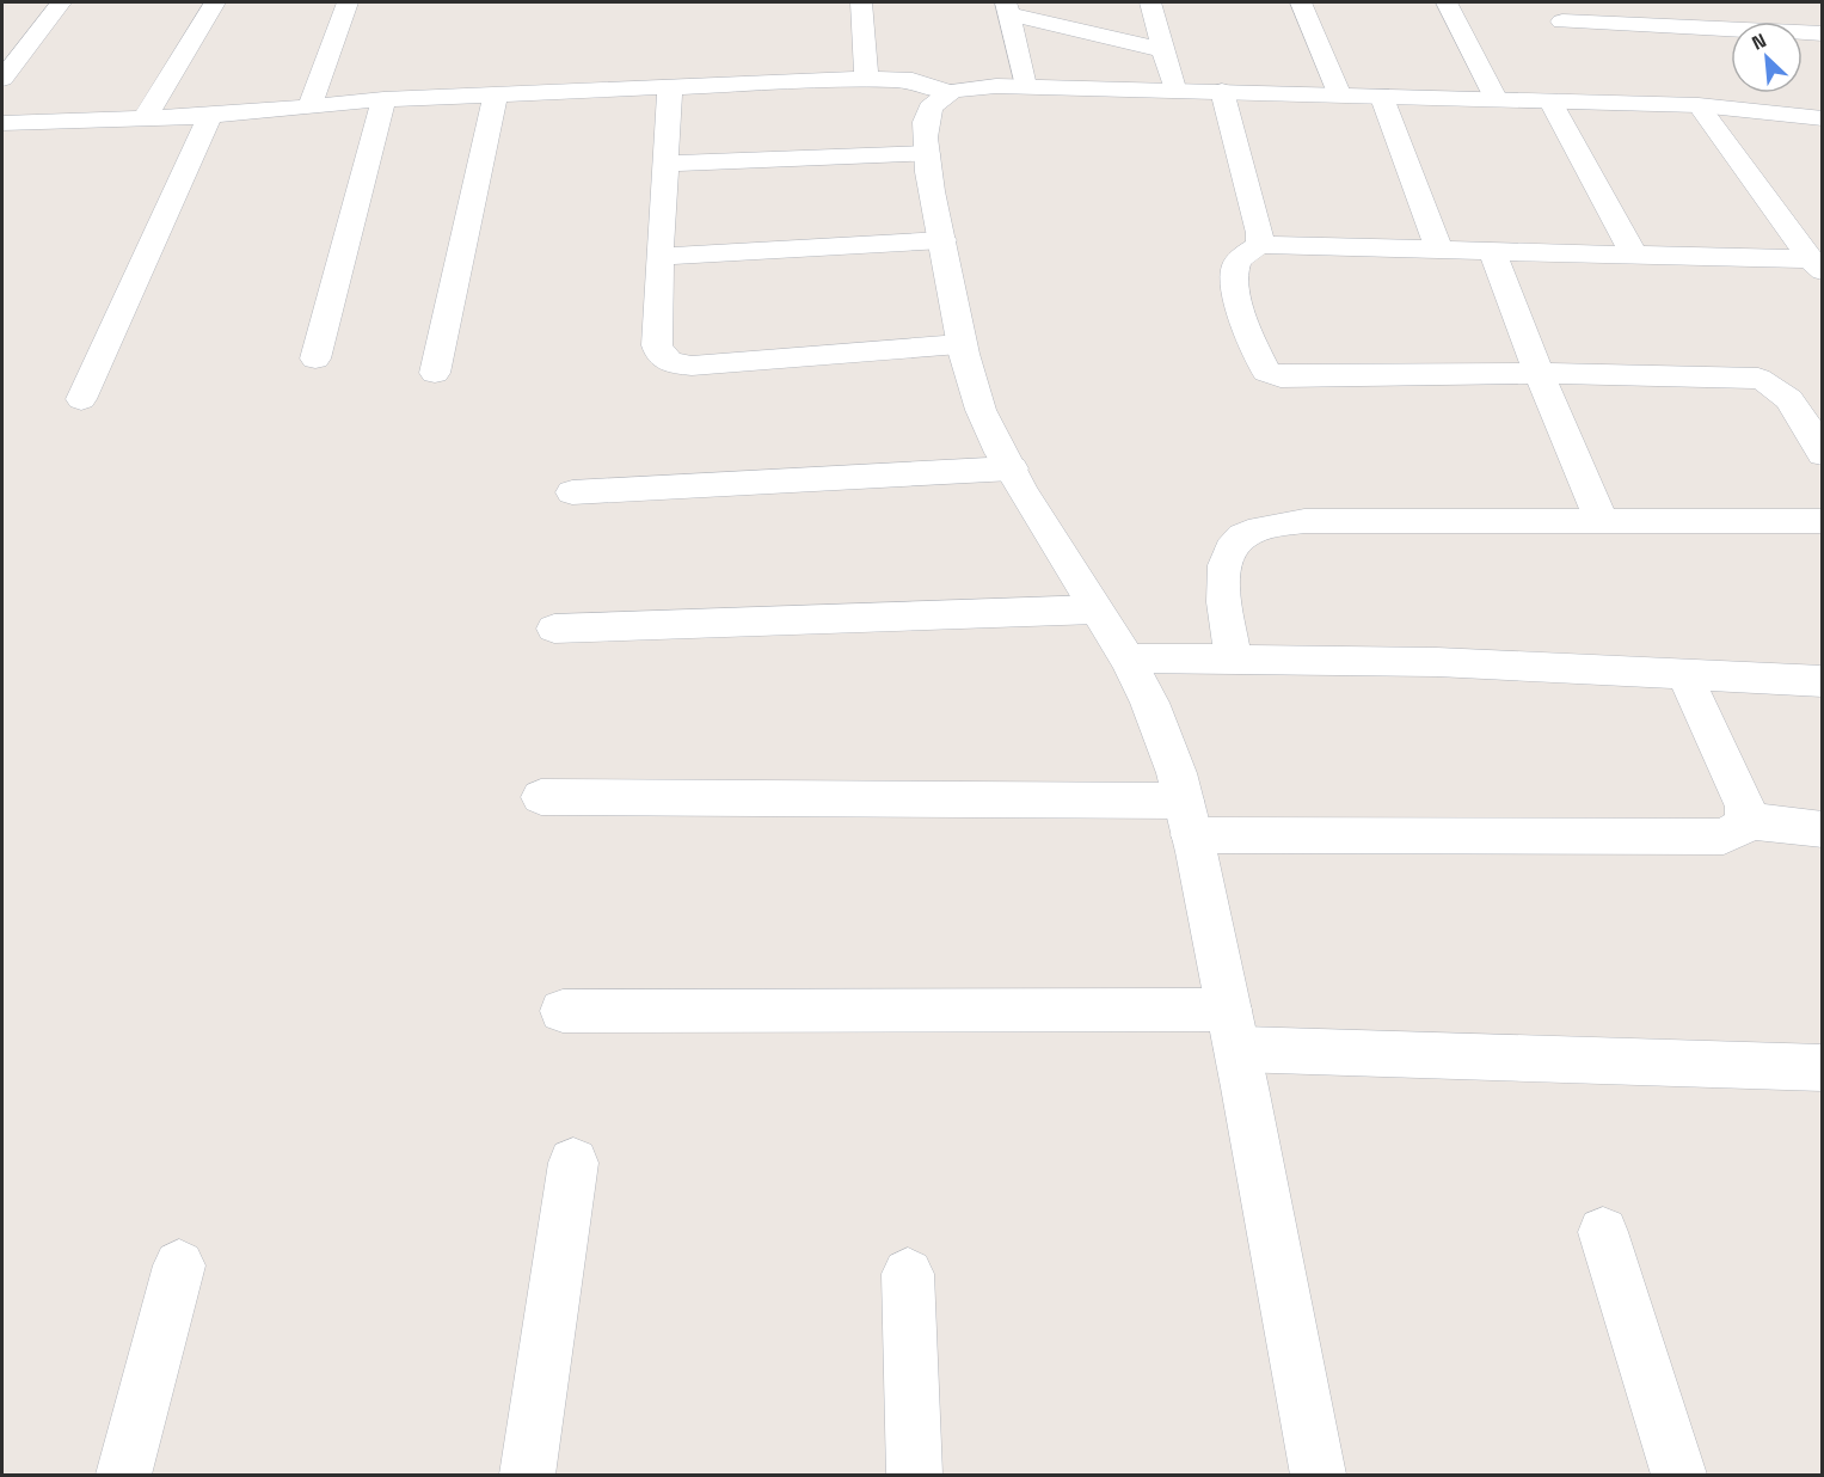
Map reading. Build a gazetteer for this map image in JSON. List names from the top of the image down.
{
  "north": "top left"
}
